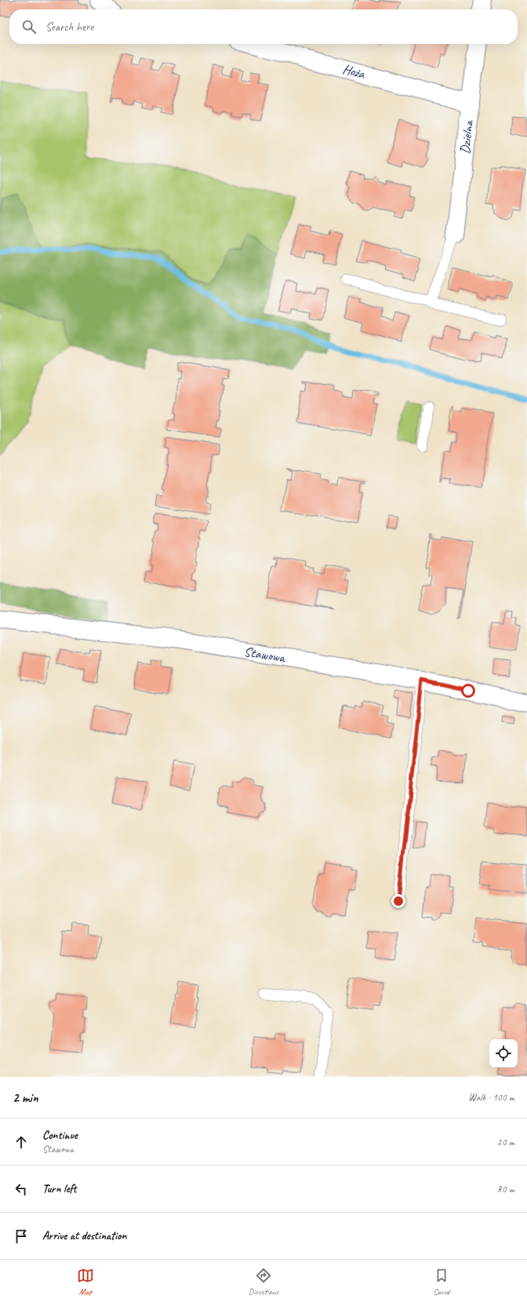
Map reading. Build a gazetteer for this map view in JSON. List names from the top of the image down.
{
  "streets": {
    "street": ["Hoża", "Dzielna", "Stawowa"]
  },
  "crossings": [
    ["Hoża", "Dzielna"]
  ],
  "page": {
    "search": "Search here",
    "heading": ["2 min", "Walk · 100 m"],
    "list": [
      ["Continue", "Stawowa", "20 m"],
      ["Turn left", "80 m"],
      "Arrive at destination"
    ],
    "nav": ["Map", "Directions", "Saved"]
  }
}
